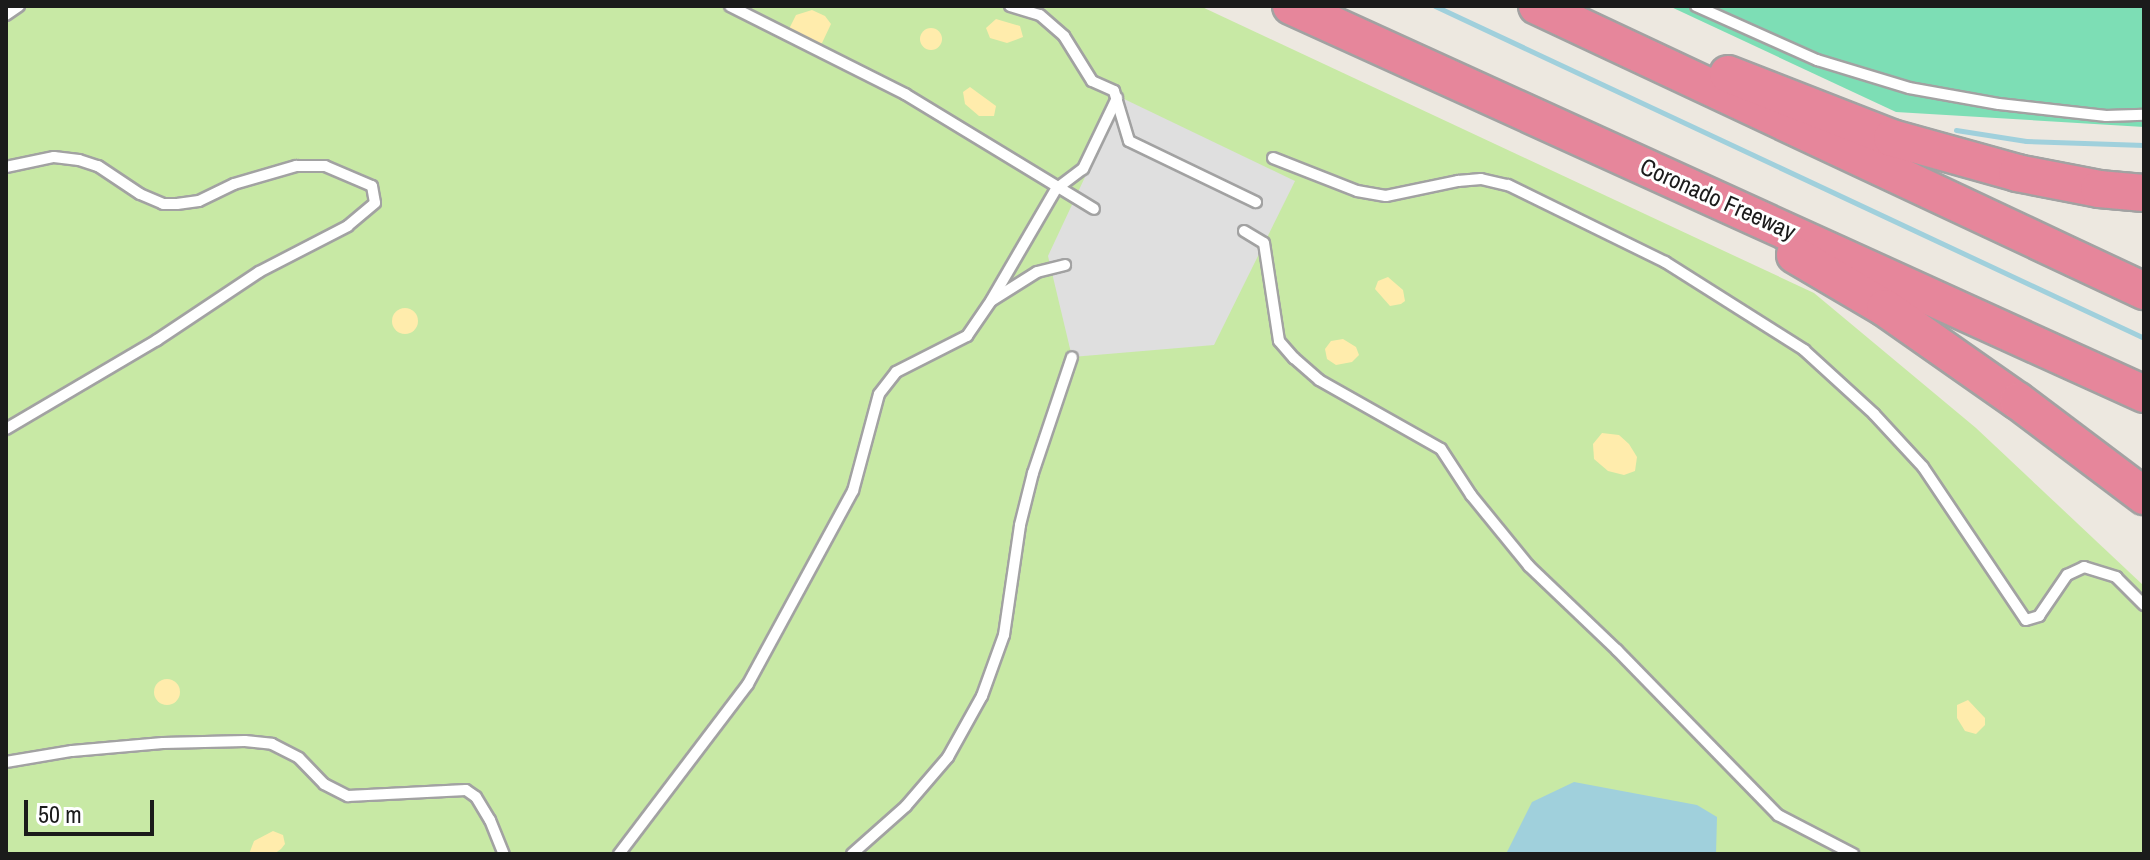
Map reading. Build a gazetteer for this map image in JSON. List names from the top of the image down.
{
  "streets": {
    "highway": ["Coronado Freeway"]
  },
  "scale_bar": "50 m"
}
